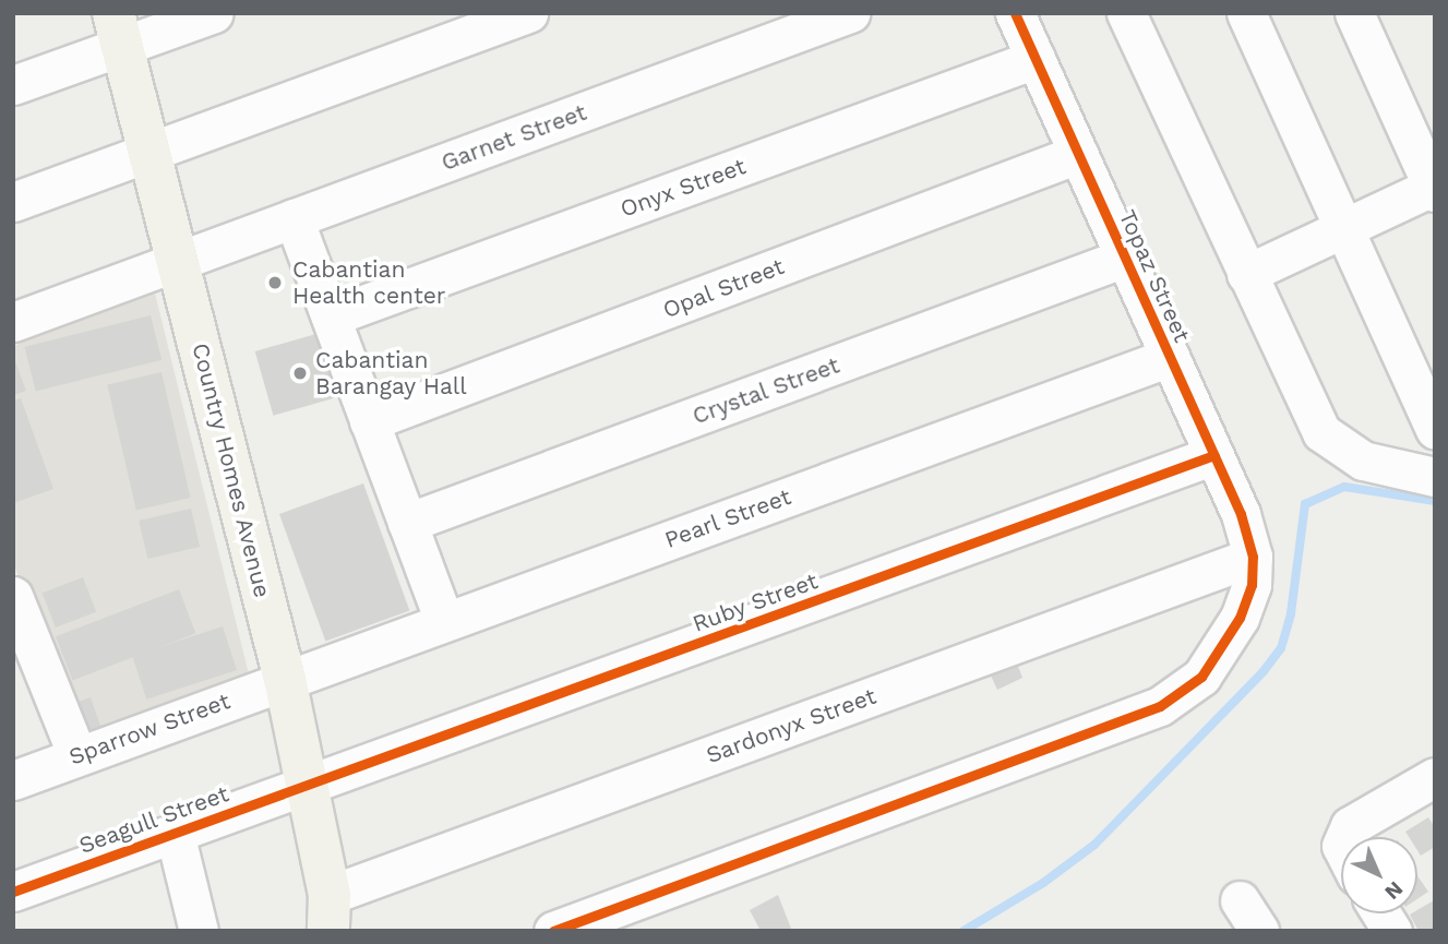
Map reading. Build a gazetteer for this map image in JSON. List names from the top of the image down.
{
  "streets": {
    "main road": ["Country Homes Avenue"],
    "street": [
      "Garnet Street",
      "Onyx Street",
      "Topaz Street",
      "Opal Street",
      "Crystal Street",
      "Pearl Street",
      "Ruby Street",
      "Sardonyx Street",
      "Sparrow Street",
      "Seagull Street"
    ]
  },
  "crossings": [
    ["Garnet Street", "Country Homes Avenue"],
    ["Onyx Street", "Topaz Street"],
    ["Topaz Street", "Opal Street"],
    ["Topaz Street", "Crystal Street"],
    ["Topaz Street", "Pearl Street"],
    ["Topaz Street", "Ruby Street"],
    ["Topaz Street", "Sardonyx Street"],
    ["Country Homes Avenue", "Pearl Street"],
    ["Country Homes Avenue", "Ruby Street"],
    ["Country Homes Avenue", "Sardonyx Street"],
    ["Country Homes Avenue", "Sparrow Street"],
    ["Country Homes Avenue", "Seagull Street"],
    ["Pearl Street", "Sparrow Street"],
    ["Ruby Street", "Seagull Street"]
  ],
  "places": ["Cabantian Health center", "Cabantian Barangay Hall"],
  "north": "bottom right"
}
